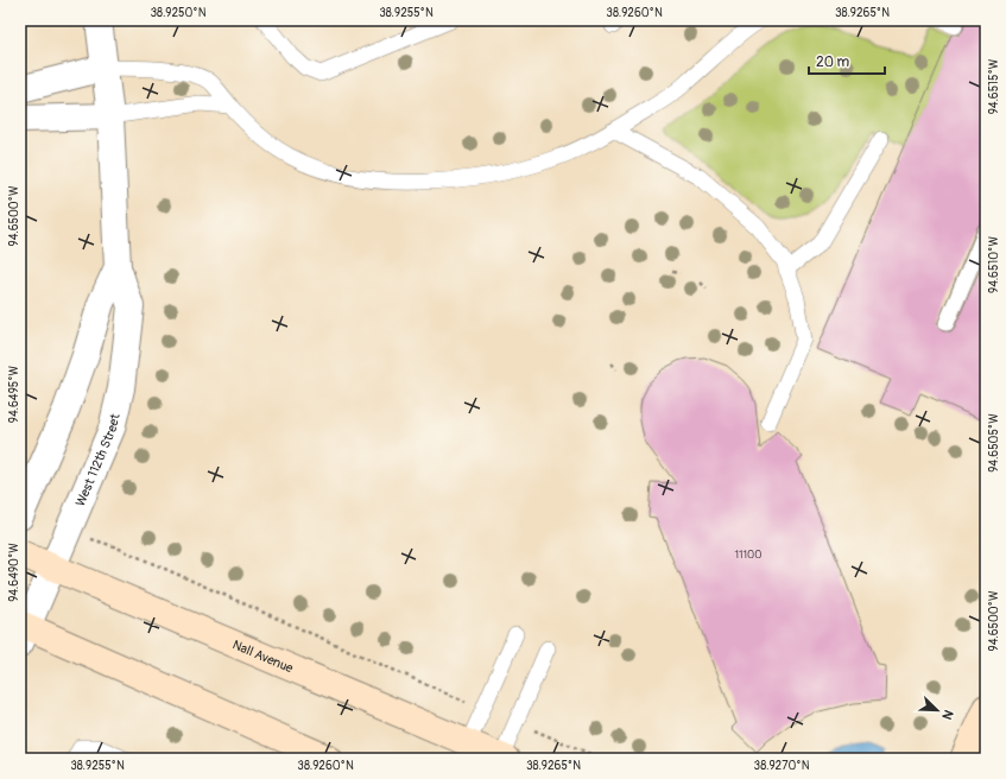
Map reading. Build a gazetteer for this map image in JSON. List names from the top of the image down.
{
  "streets": {
    "main road": ["Nall Avenue"],
    "street": ["West 112th Street"]
  },
  "crossings": [
    ["West 112th Street", "Nall Avenue"]
  ],
  "house_numbers": ["11100"],
  "scale_bar": "20 m",
  "north": "bottom right",
  "coordinates": [
    "38.9250°N",
    "38.9255°N",
    "38.9260°N",
    "38.9265°N",
    "94.6515°W",
    "94.6500°W",
    "94.6510°W",
    "94.6495°W",
    "94.6505°W",
    "94.6490°W",
    "38.9270°N"
  ]
}
